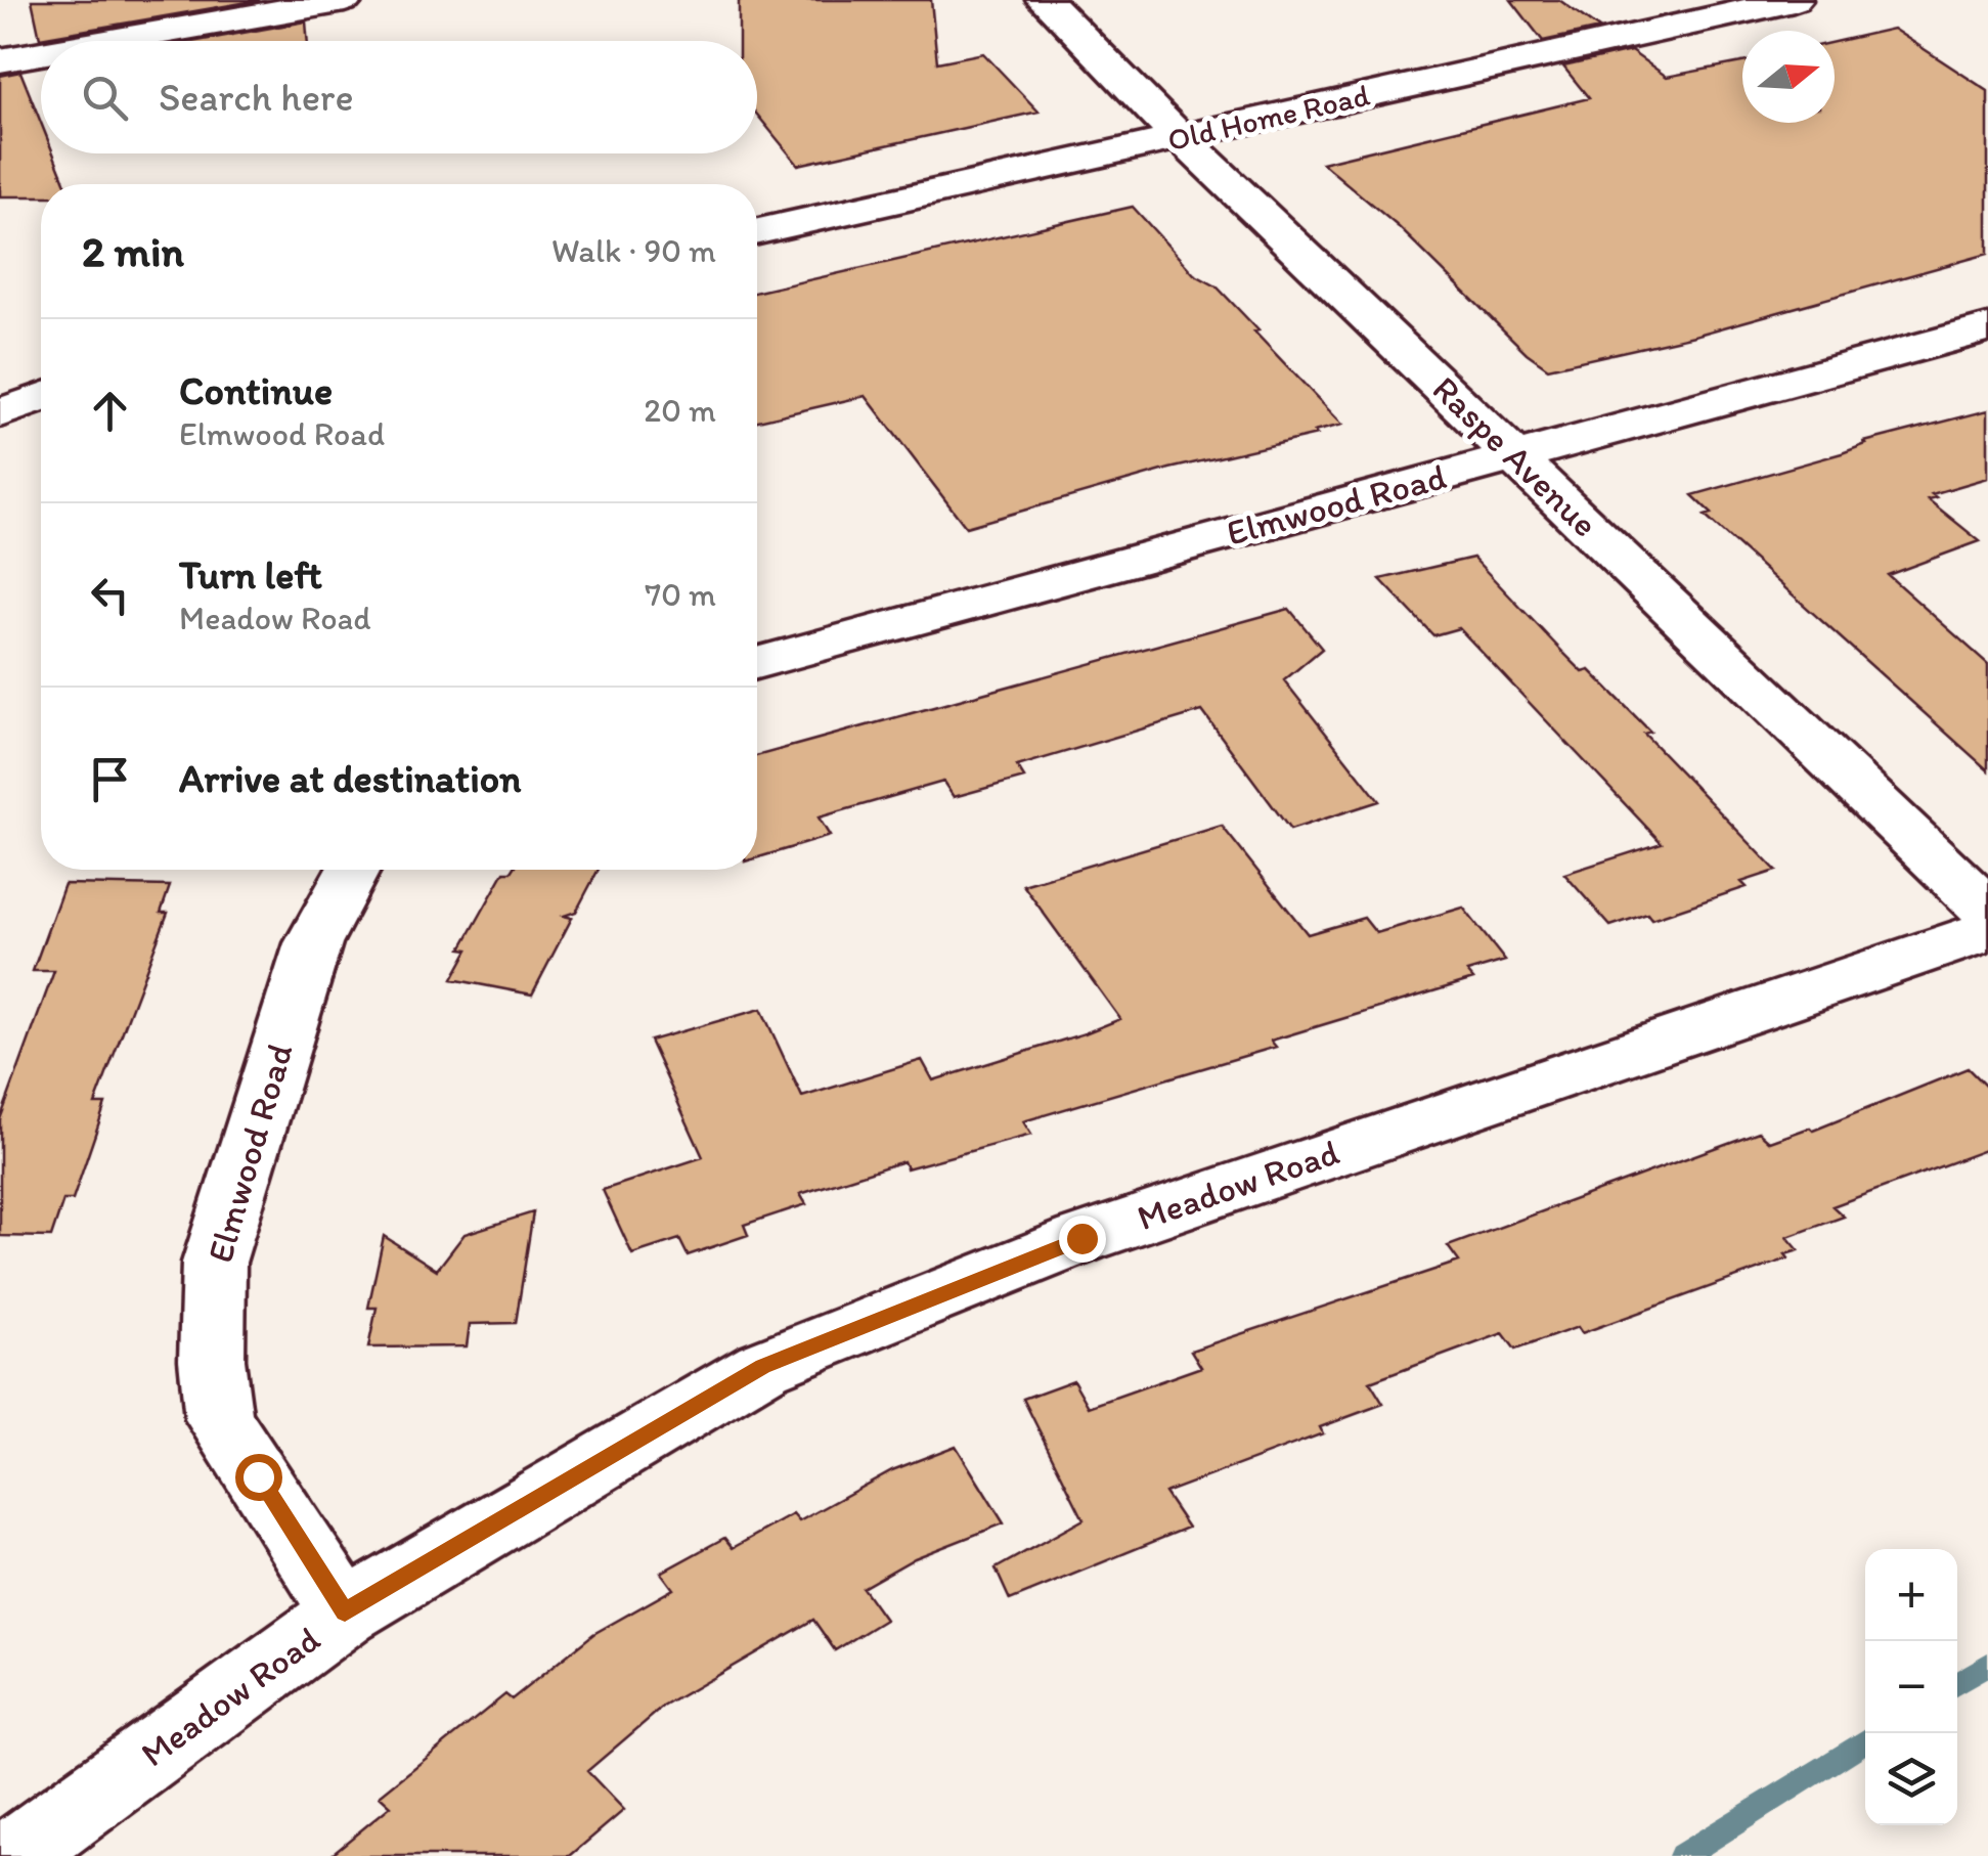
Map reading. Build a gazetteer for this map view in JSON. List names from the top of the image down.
{
  "streets": {
    "street": [
      "Old Home Road",
      "Raspe Avenue",
      "Elmwood Road",
      "Meadow Road"
    ]
  },
  "crossings": [
    ["Old Home Road", "Raspe Avenue"],
    ["Raspe Avenue", "Elmwood Road"],
    ["Elmwood Road", "Meadow Road"]
  ],
  "north": "right",
  "page": {
    "search": "Search here",
    "heading": ["2 min", "Walk · 90 m"],
    "list": [
      ["Continue", "Elmwood Road", "20 m"],
      ["Turn left", "Meadow Road", "70 m"],
      "Arrive at destination"
    ],
    "map_buttons": ["+", "−"]
  }
}
